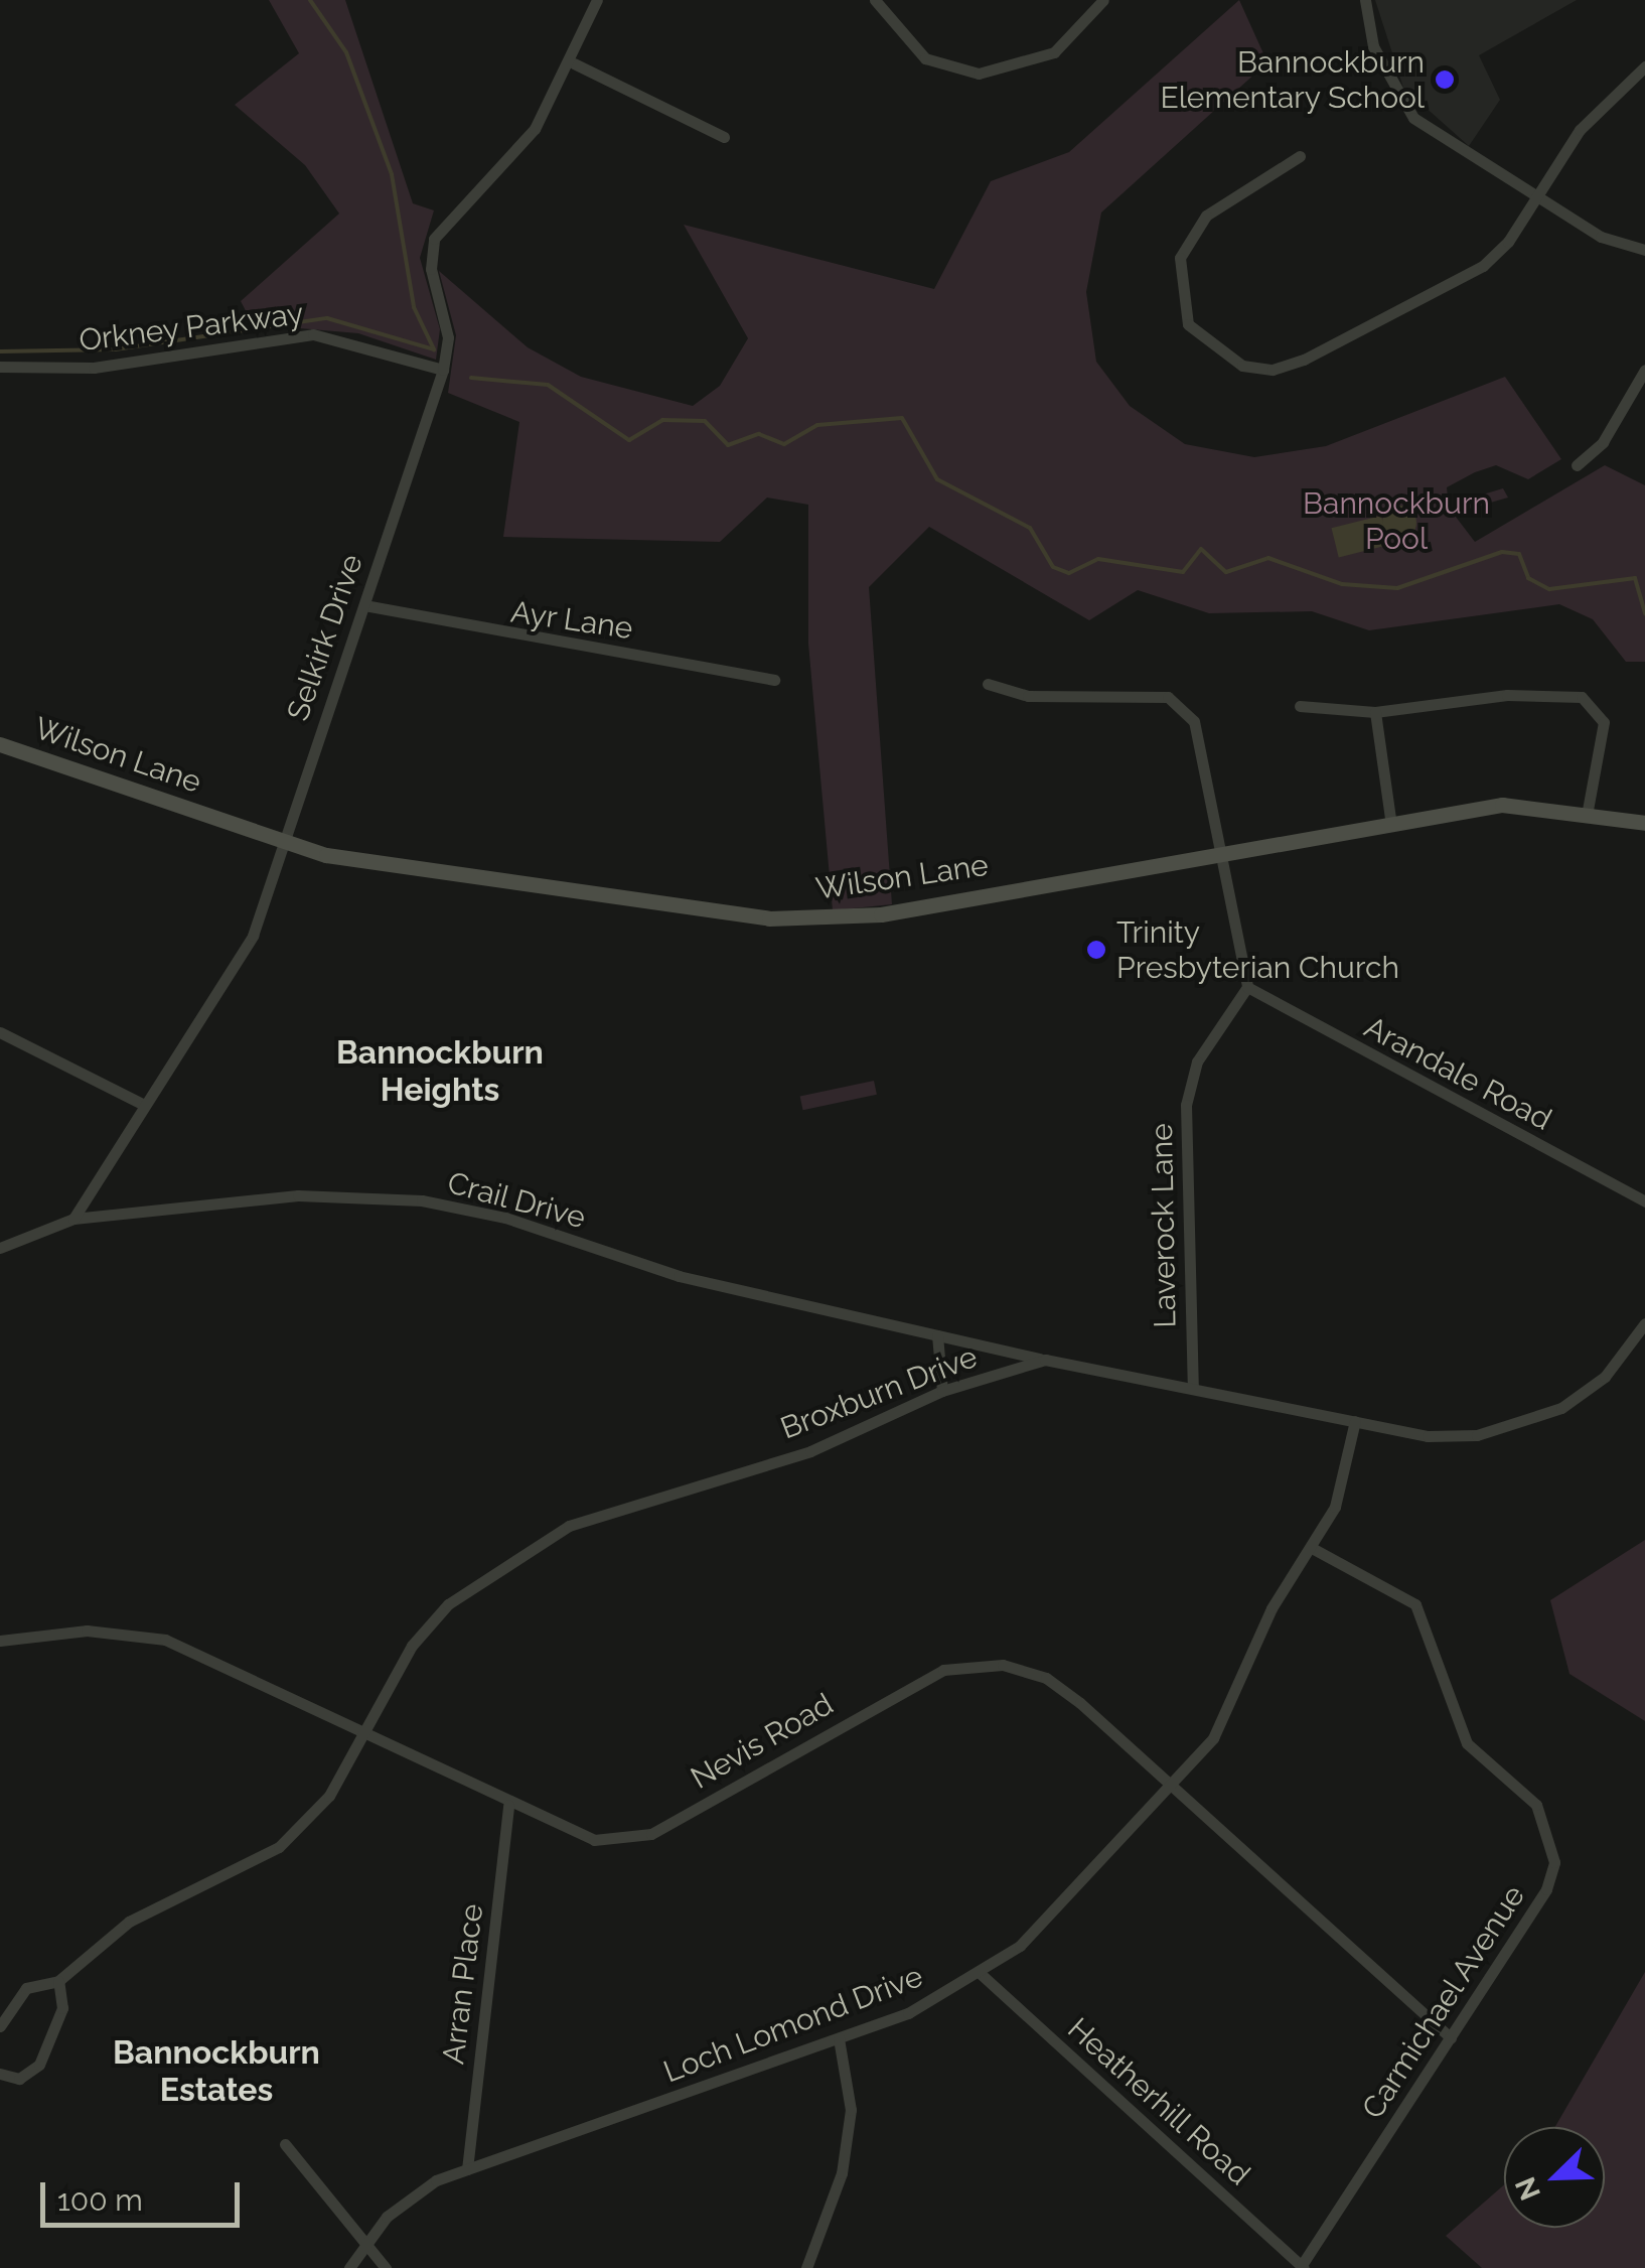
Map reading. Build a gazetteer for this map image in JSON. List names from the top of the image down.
{
  "streets": {
    "main road": ["Wilson Lane"],
    "street": [
      "Orkney Parkway",
      "Ayr Lane",
      "Selkirk Drive",
      "Arandale Road",
      "Crail Drive",
      "Laverock Lane",
      "Broxburn Drive",
      "Nevis Road",
      "Arran Place",
      "Carmichael Avenue",
      "Loch Lomond Drive",
      "Heatherhill Road"
    ]
  },
  "crossings": [
    ["Orkney Parkway", "Selkirk Drive"],
    ["Ayr Lane", "Selkirk Drive"],
    ["Selkirk Drive", "Wilson Lane"],
    ["Selkirk Drive", "Crail Drive"],
    ["Arandale Road", "Laverock Lane"],
    ["Crail Drive", "Broxburn Drive"],
    ["Laverock Lane", "Broxburn Drive"],
    ["Broxburn Drive", "Nevis Road"],
    ["Broxburn Drive", "Loch Lomond Drive"],
    ["Nevis Road", "Arran Place"],
    ["Nevis Road", "Carmichael Avenue"],
    ["Nevis Road", "Loch Lomond Drive"],
    ["Arran Place", "Loch Lomond Drive"],
    ["Carmichael Avenue", "Loch Lomond Drive"],
    ["Carmichael Avenue", "Heatherhill Road"],
    ["Loch Lomond Drive", "Heatherhill Road"]
  ],
  "districts": ["Bannockburn Heights", "Bannockburn Estates"],
  "parks": ["Bannockburn Pool"],
  "places": ["Bannockburn Elementary School", "Trinity Presbyterian Church"],
  "scale_bar": "100 m",
  "north": "bottom left"
}
